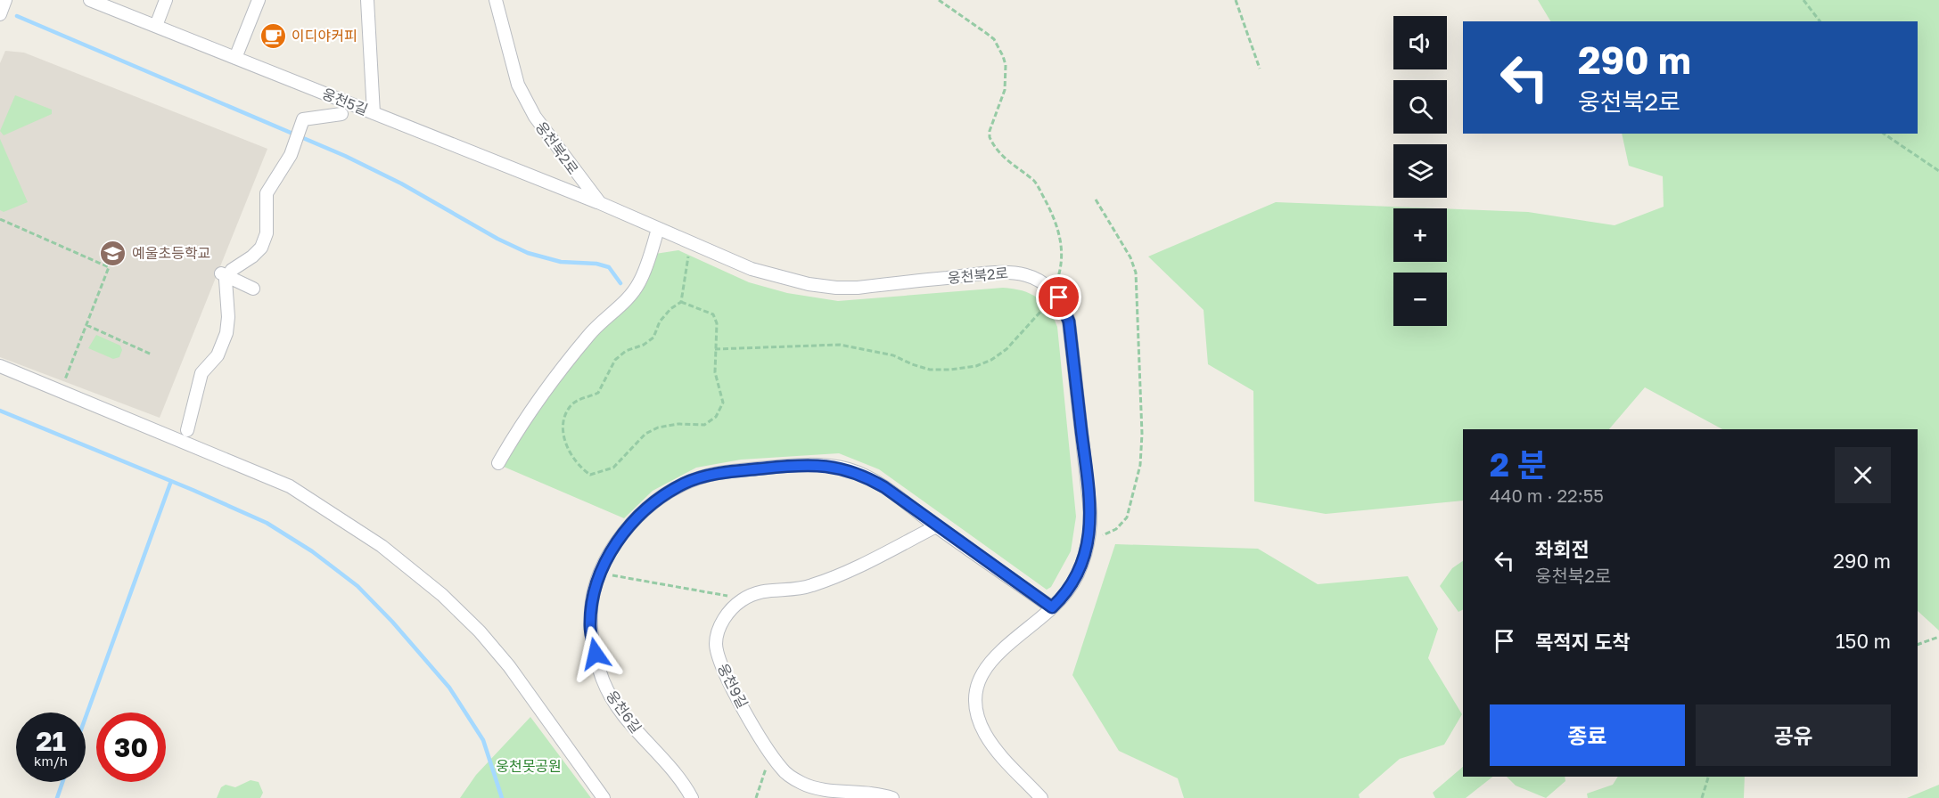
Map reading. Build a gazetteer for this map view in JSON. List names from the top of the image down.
{
  "streets": {
    "street": [
      "웅천5길",
      "웅천북2로",
      "웅천9길",
      "웅천6길"
    ]
  },
  "crossings": [
    ["웅천5길", "웅천북2로"],
    ["웅천북2로", "웅천6길"],
    ["웅천9길", "웅천6길"]
  ],
  "parks": ["웅천못공원"],
  "places": {
    "cafe": ["이디야커피"],
    "school or university": ["예울초등학교"]
  },
  "page": {
    "map_buttons": ["+", "−"],
    "turn": ["290 m", "웅천북2로"],
    "heading": ["2 분", "440 m · 22:55"],
    "list": [
      {
        "name": "좌회전",
        "note": "웅천북2로",
        "value": "290 m"
      },
      {
        "name": "목적지 도착",
        "value": "150 m"
      }
    ],
    "buttons": ["종료", "공유"],
    "speed": "21 km/h",
    "limit": "30"
  }
}
